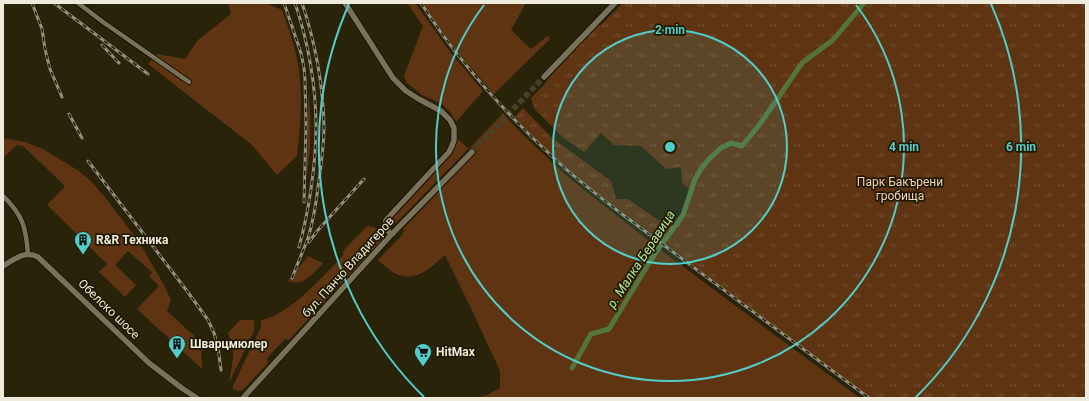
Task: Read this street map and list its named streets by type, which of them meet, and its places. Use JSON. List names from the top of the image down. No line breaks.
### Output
{"streets":{"street":["бул. Панчо Владигеров","Обелско шосе"]},"water":["р. Малка Беравица"],"parks":["Парк Бакърени гробища"],"places":{"building":["R&R Техника","Шварцмюлер"],"supermarket":["HitMax"]},"rings":["2 min","4 min","6 min"]}
